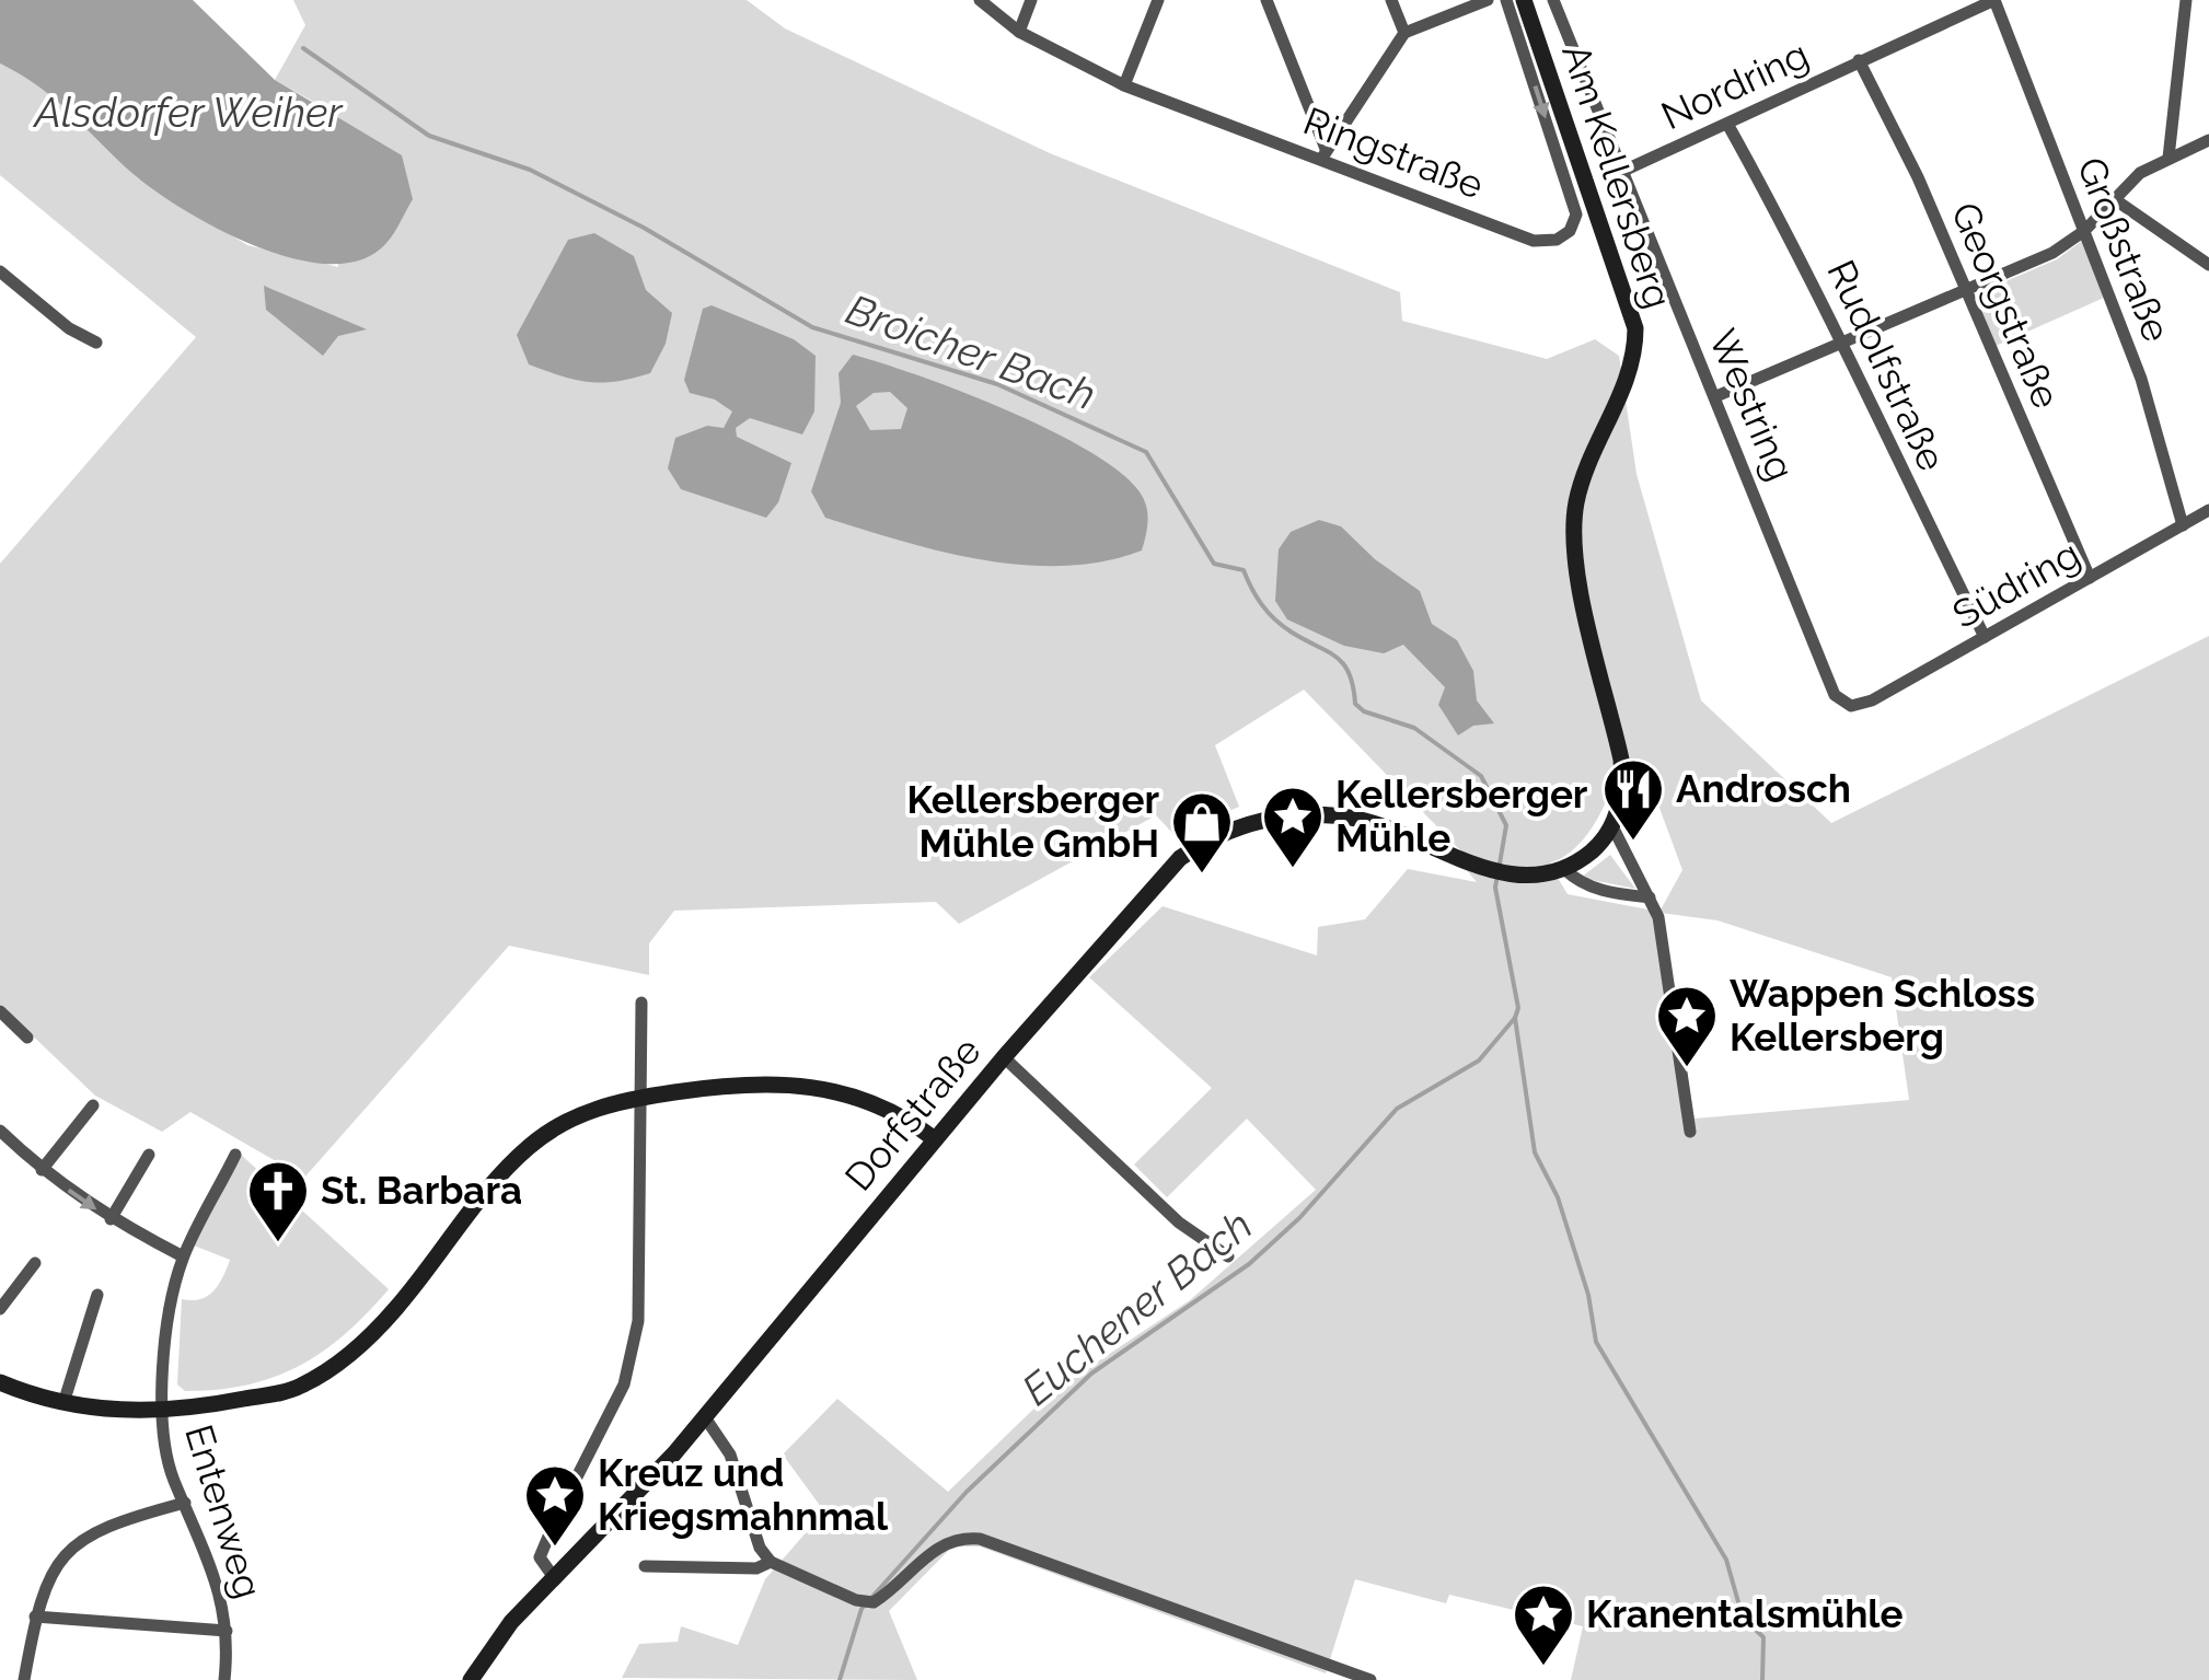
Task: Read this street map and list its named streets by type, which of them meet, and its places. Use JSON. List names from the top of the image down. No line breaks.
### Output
{"streets":{"main road":["Am Kellersberg","Dorfstraße"],"street":["Nordring","Ringstraße","Großstraße","Georgstraße","Rudolfstraße","Westring","Südring","Entenweg"]},"crossings":[["Nordring","Großstraße"],["Nordring","Georgstraße"],["Nordring","Rudolfstraße"],["Nordring","Westring"],["Großstraße","Südring"],["Georgstraße","Südring"],["Rudolfstraße","Südring"],["Westring","Südring"]],"water":["Alsdorfer Weiher","Broicher Bach","Euchener Bach"],"places":{"restaurant":["Androsch"],"place":["Kellersberger Mühle","Wappen Schloss Kellersberg","Kreuz und Kriegsmahnmal","Kranentalsmühle"],"shop":["Kellersberger Mühle GmbH"],"church":["St. Barbara"]}}
